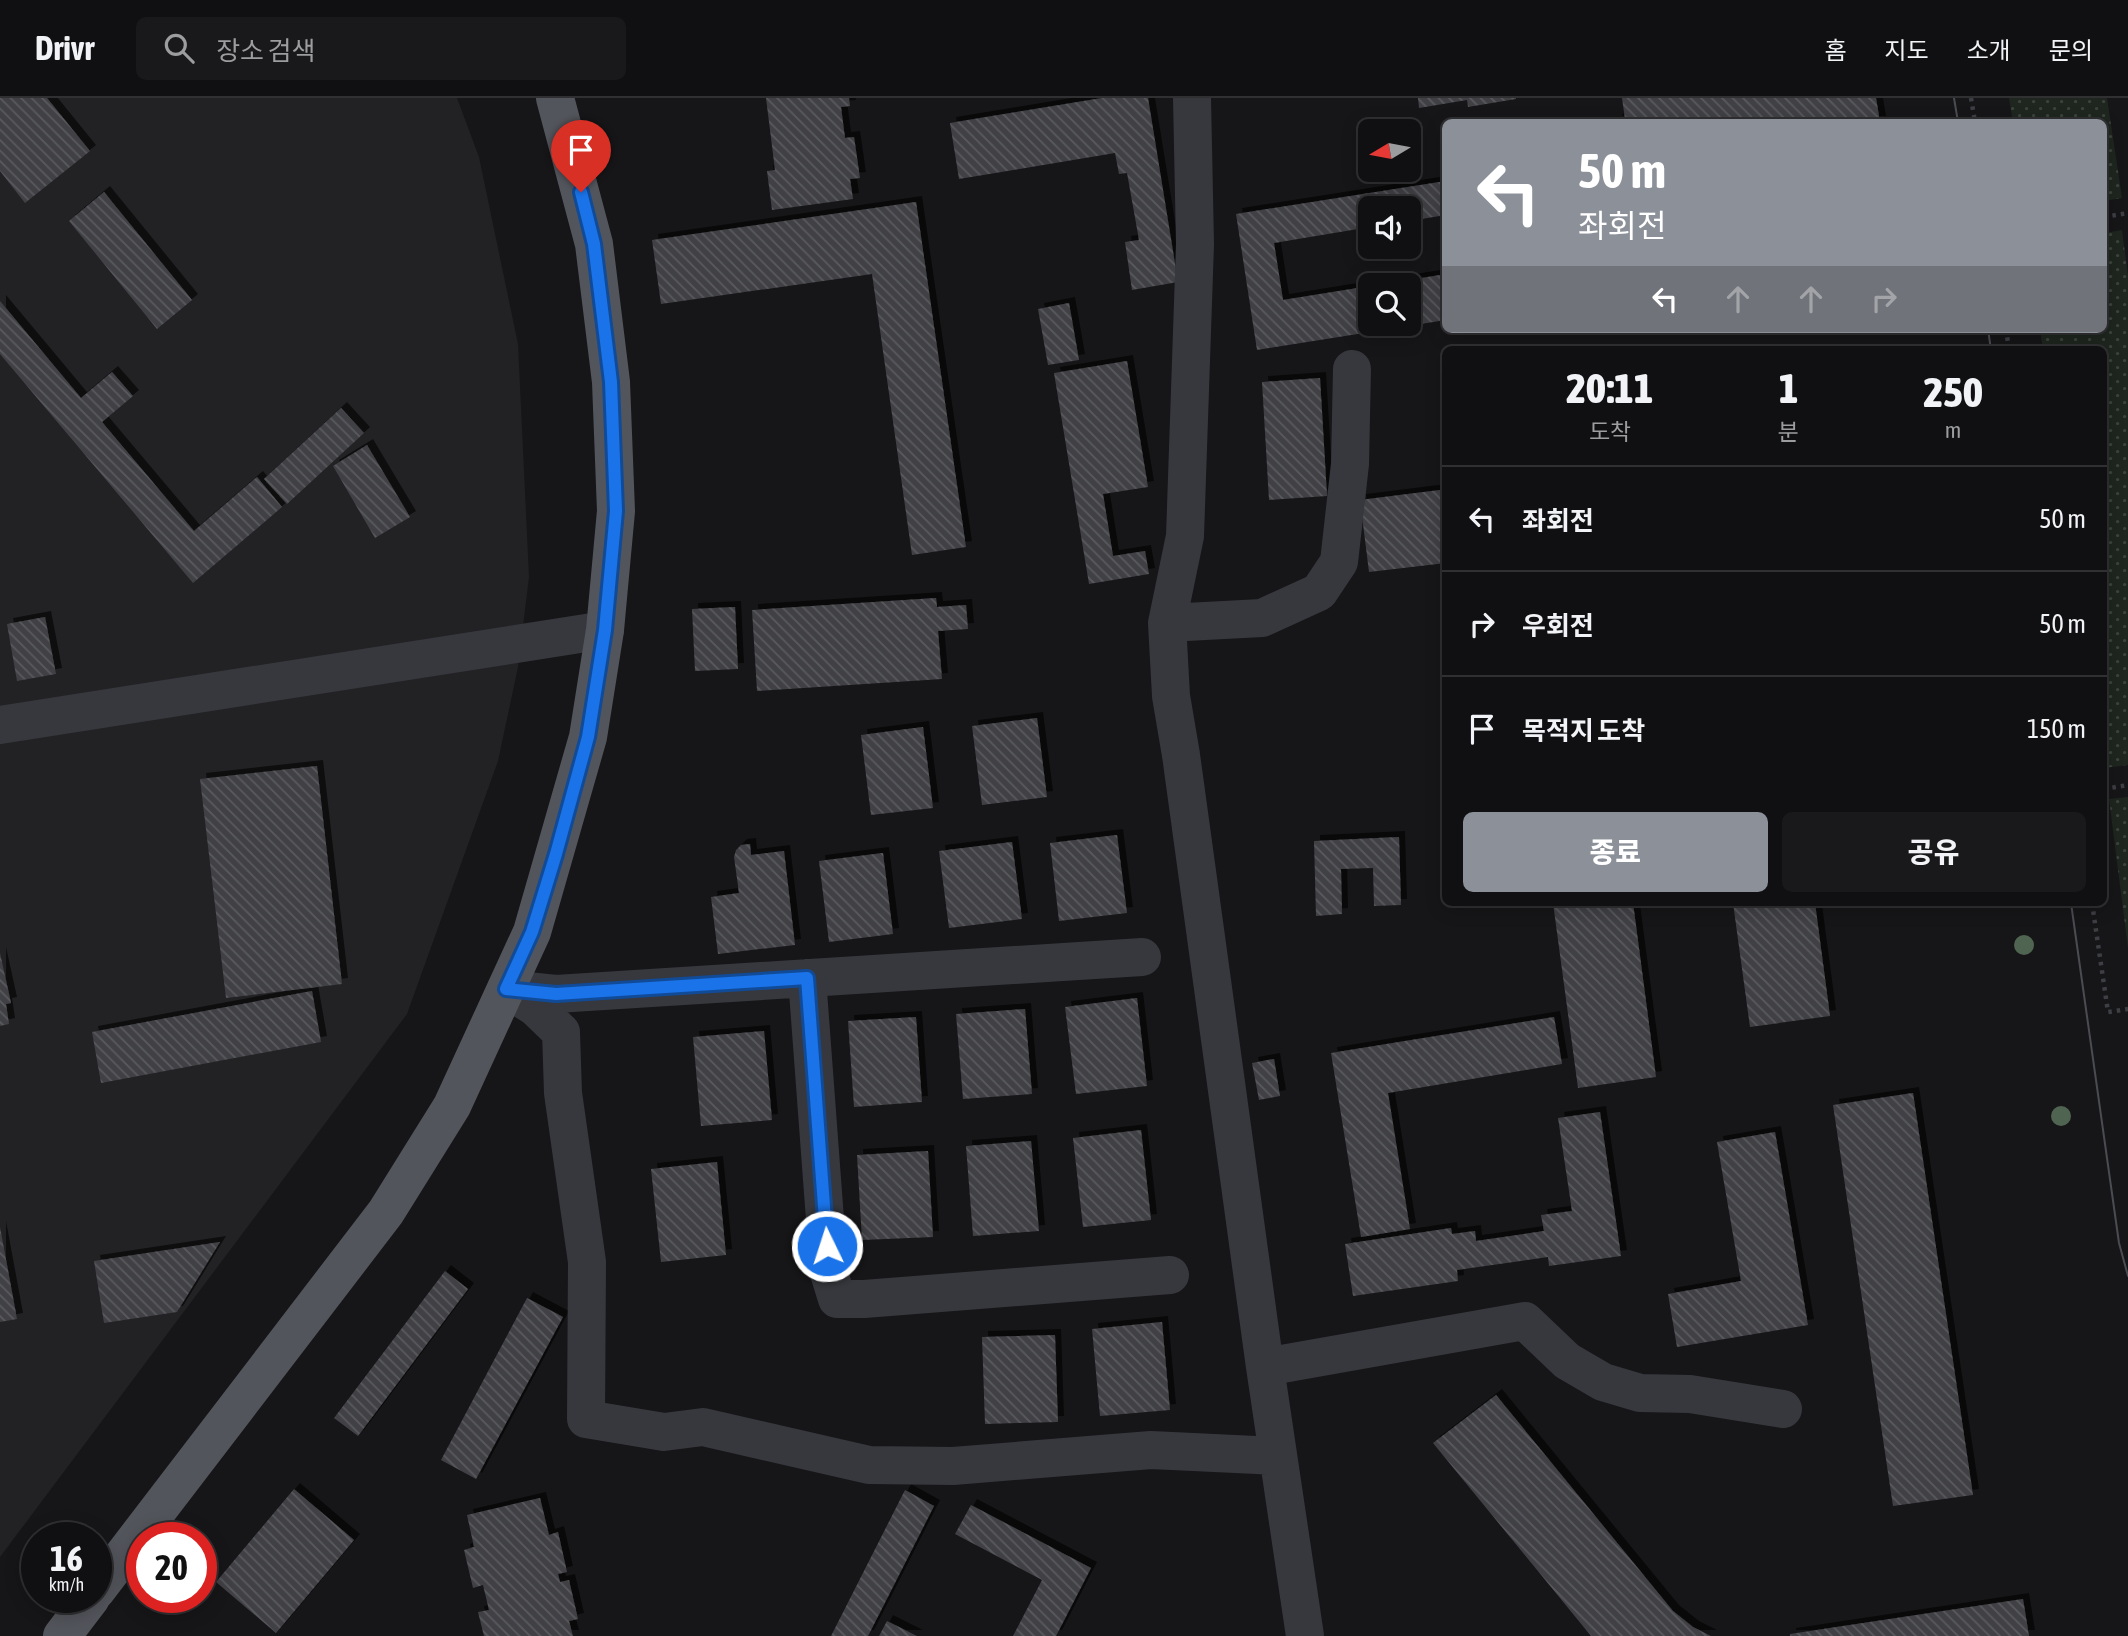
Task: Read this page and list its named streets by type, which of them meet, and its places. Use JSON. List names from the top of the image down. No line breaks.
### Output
{"north":"left","page":{"header":"Drivr","search":"장소 검색","nav":["홈","지도","소개","문의"],"turn":["50 m","좌회전"],"eta":["20:11","도착","1","분","250","m"],"list":[{"name":"좌회전","value":"50 m"},{"name":"우회전","value":"50 m"},{"name":"목적지 도착","value":"150 m"}],"buttons":["종료","공유"],"speed":"16 km/h","limit":"20"}}
